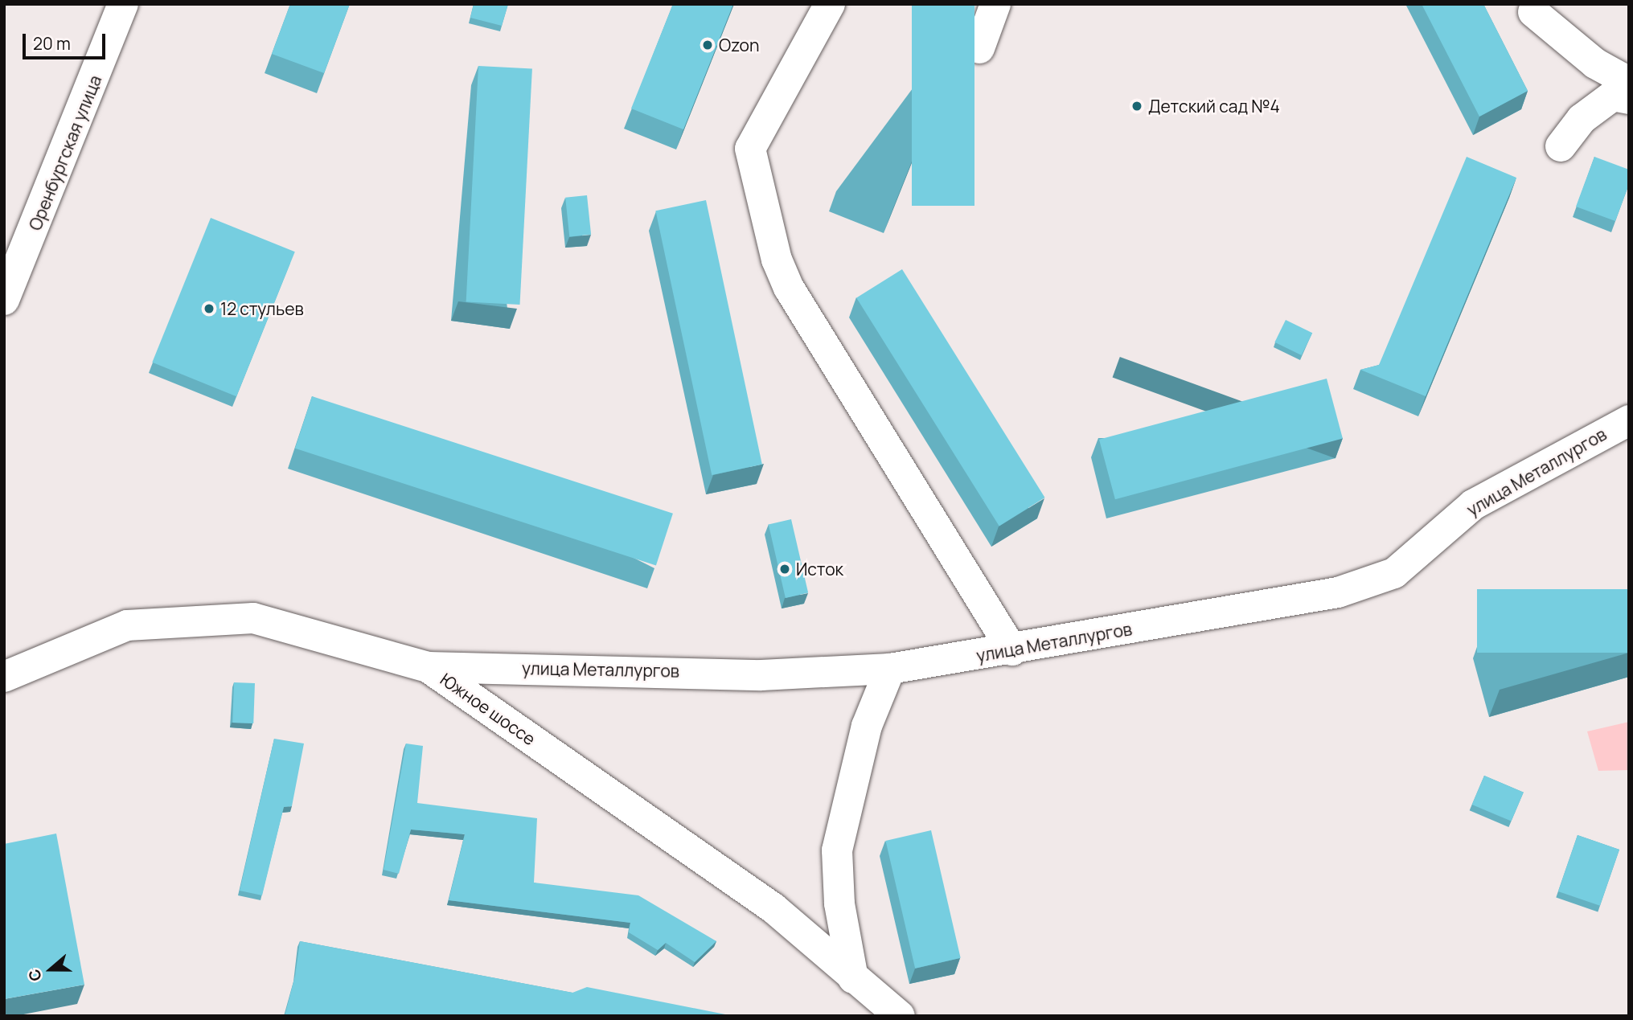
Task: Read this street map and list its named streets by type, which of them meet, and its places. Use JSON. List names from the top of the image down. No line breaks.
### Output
{"streets":{"street":["Оренбургская улица","улица Металлургов","Южное шоссе"]},"crossings":[["улица Металлургов","Южное шоссе"]],"places":["Ozon","Детский сад №4","12 стульев","Исток"],"scale_bar":"20 m","north":"left"}
